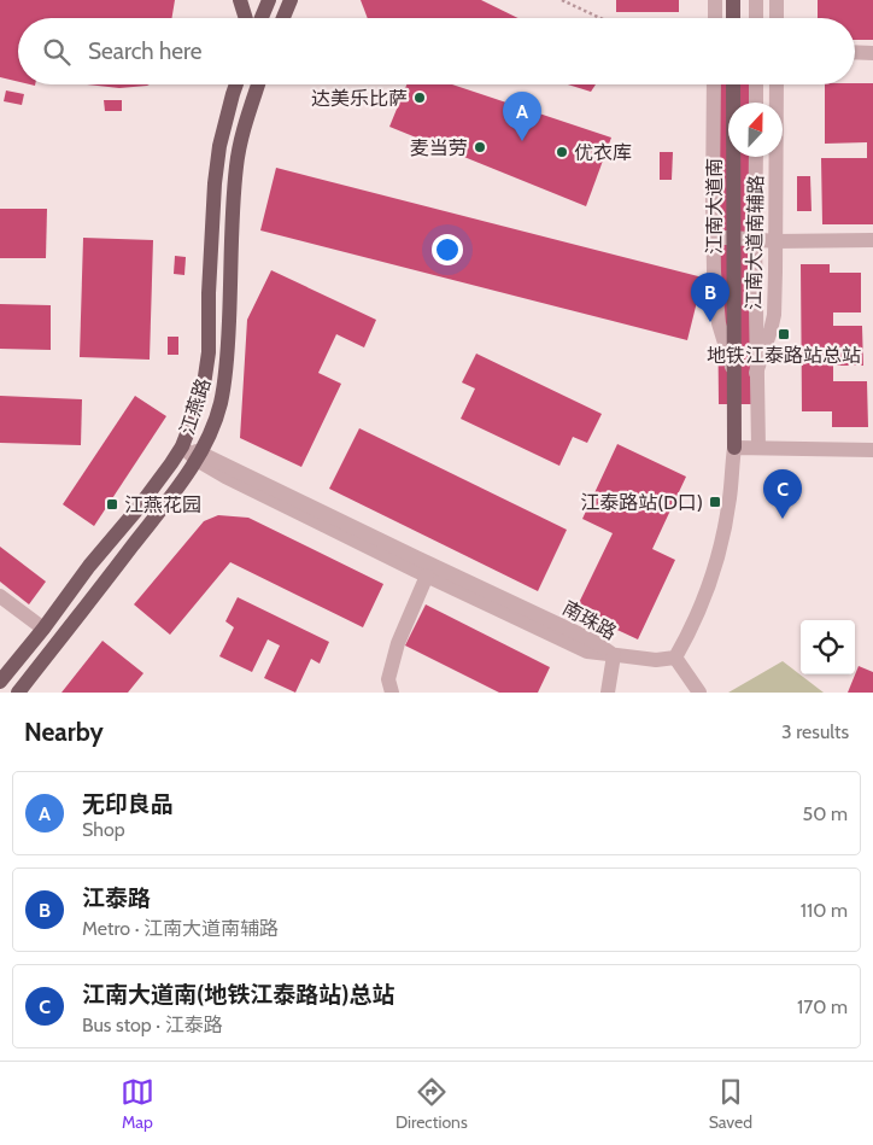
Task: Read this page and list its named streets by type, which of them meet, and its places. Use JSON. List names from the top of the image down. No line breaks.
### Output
{"streets":{"main road":["江南大道南","江燕路"],"street":["江南大道南辅路","南珠路"]},"crossings":[["江南大道南","江南大道南辅路"],["江燕路","南珠路"]],"places":{"other":["达美乐比萨","麦当劳","优衣库"],"transit":["地铁江泰路站总站","江泰路站(D口)","江燕花园"]},"north":"top","page":{"search":"Search here","pins":["A","B","C"],"heading":["Nearby","3 results"],"list":[{"mark":"A","name":"无印良品","note":"Shop","value":"50 m"},{"mark":"B","name":"江泰路","note":"Metro · 江南大道南辅路","value":"110 m"},{"mark":"C","name":"江南大道南(地铁江泰路站)总站","note":"Bus stop · 江泰路","value":"170 m"}],"nav":["Map","Directions","Saved"]}}
